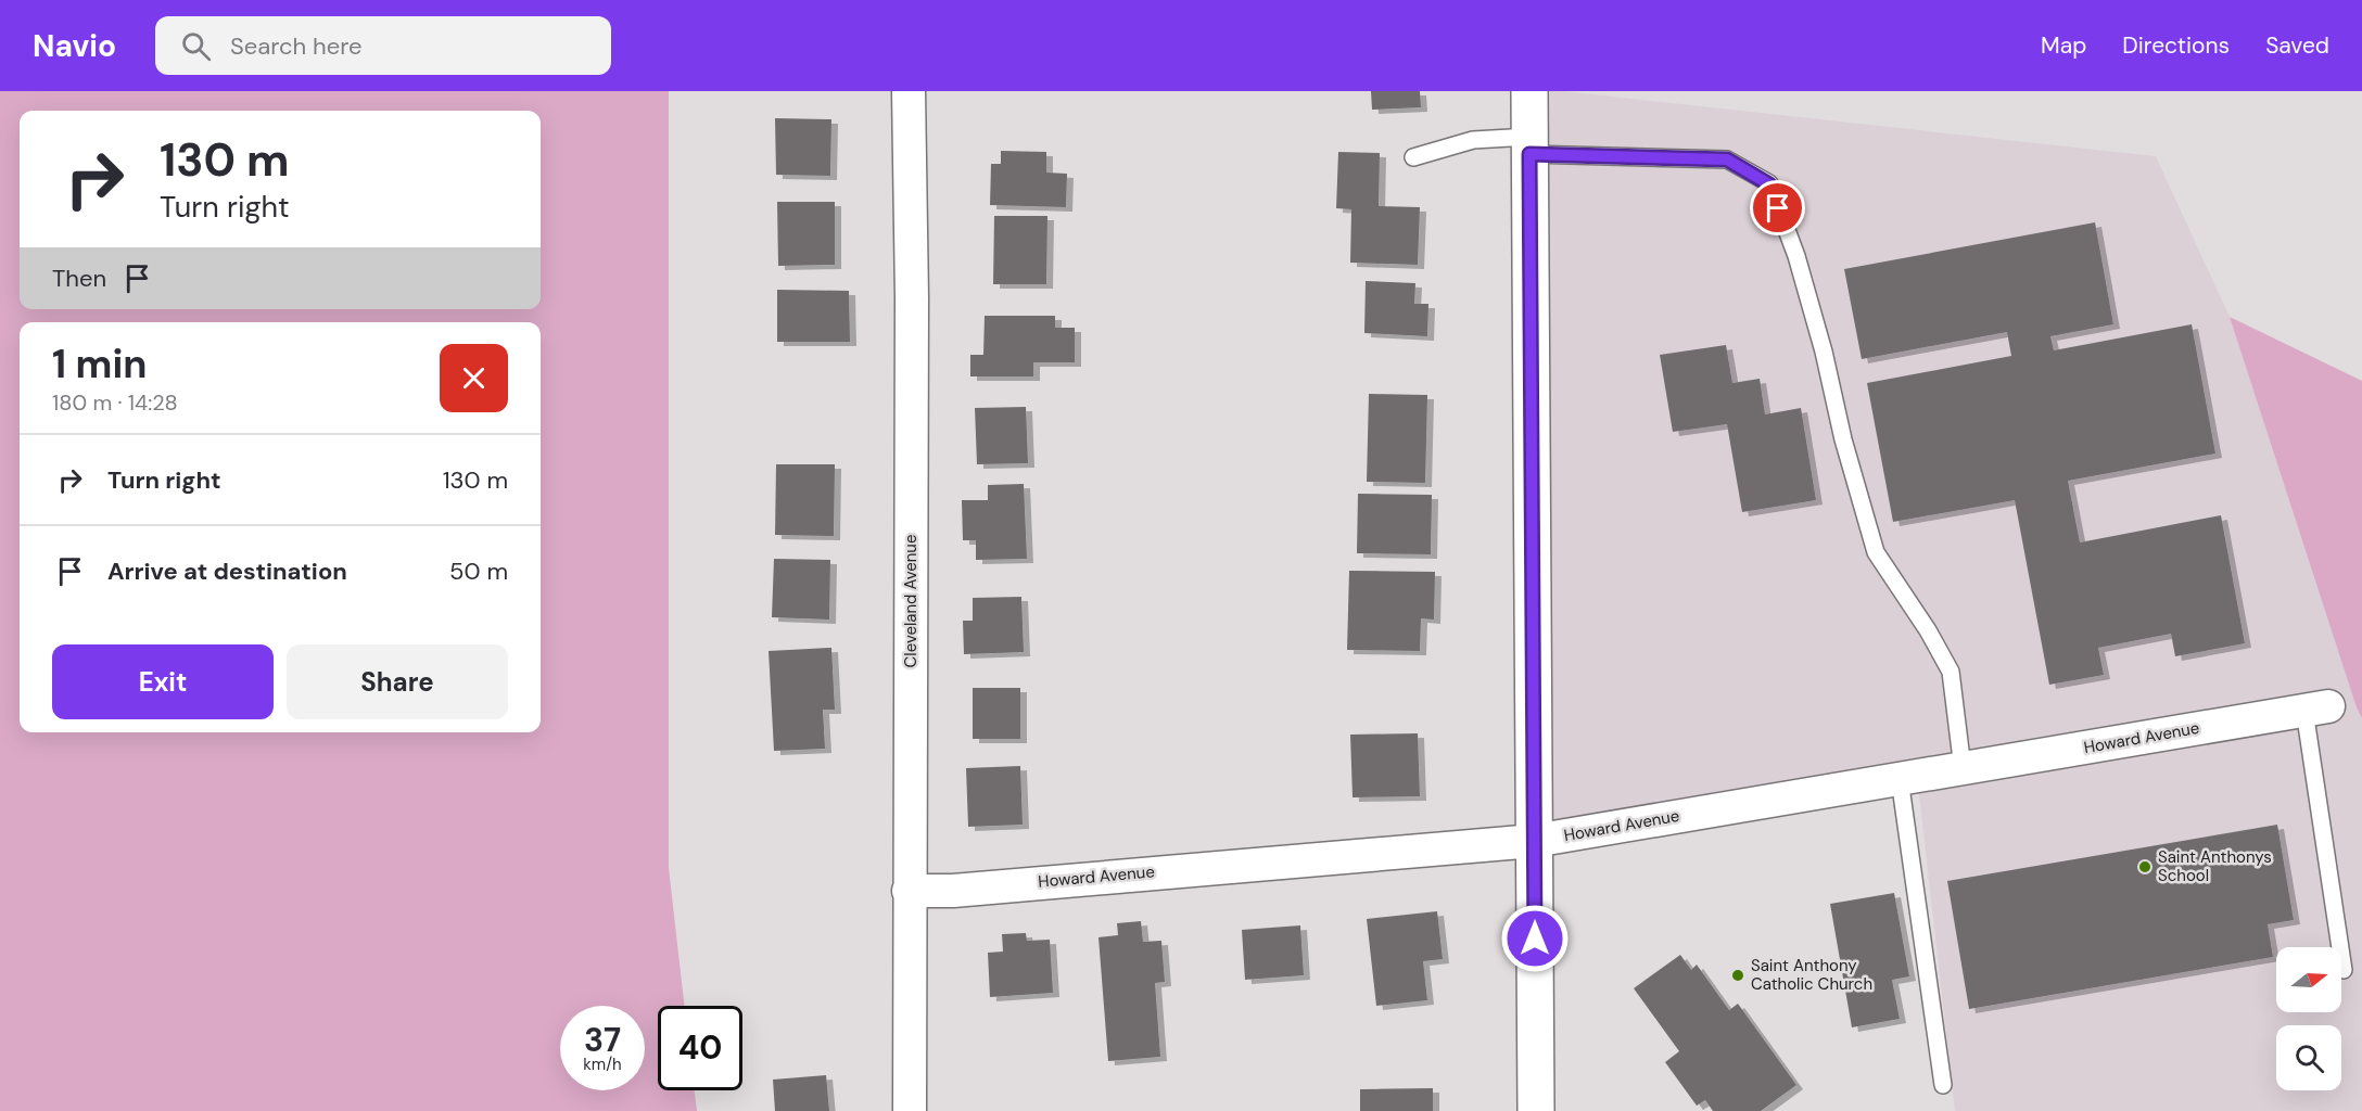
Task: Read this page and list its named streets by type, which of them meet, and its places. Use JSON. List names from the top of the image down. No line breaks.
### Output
{"streets":{"street":["Cleveland Avenue","Howard Avenue"]},"crossings":[["Cleveland Avenue","Howard Avenue"]],"places":["Saint Anthonys School","Saint Anthony Catholic Church"],"north":"right","page":{"header":"Navio","search":"Search here","nav":["Map","Directions","Saved"],"turn":["130 m","Turn right"],"then":"Then","heading":["1 min","180 m · 14:28"],"list":[{"name":"Turn right","value":"130 m"},{"name":"Arrive at destination","value":"50 m"}],"buttons":["Exit","Share"],"speed":"37 km/h","limit":"40"}}
